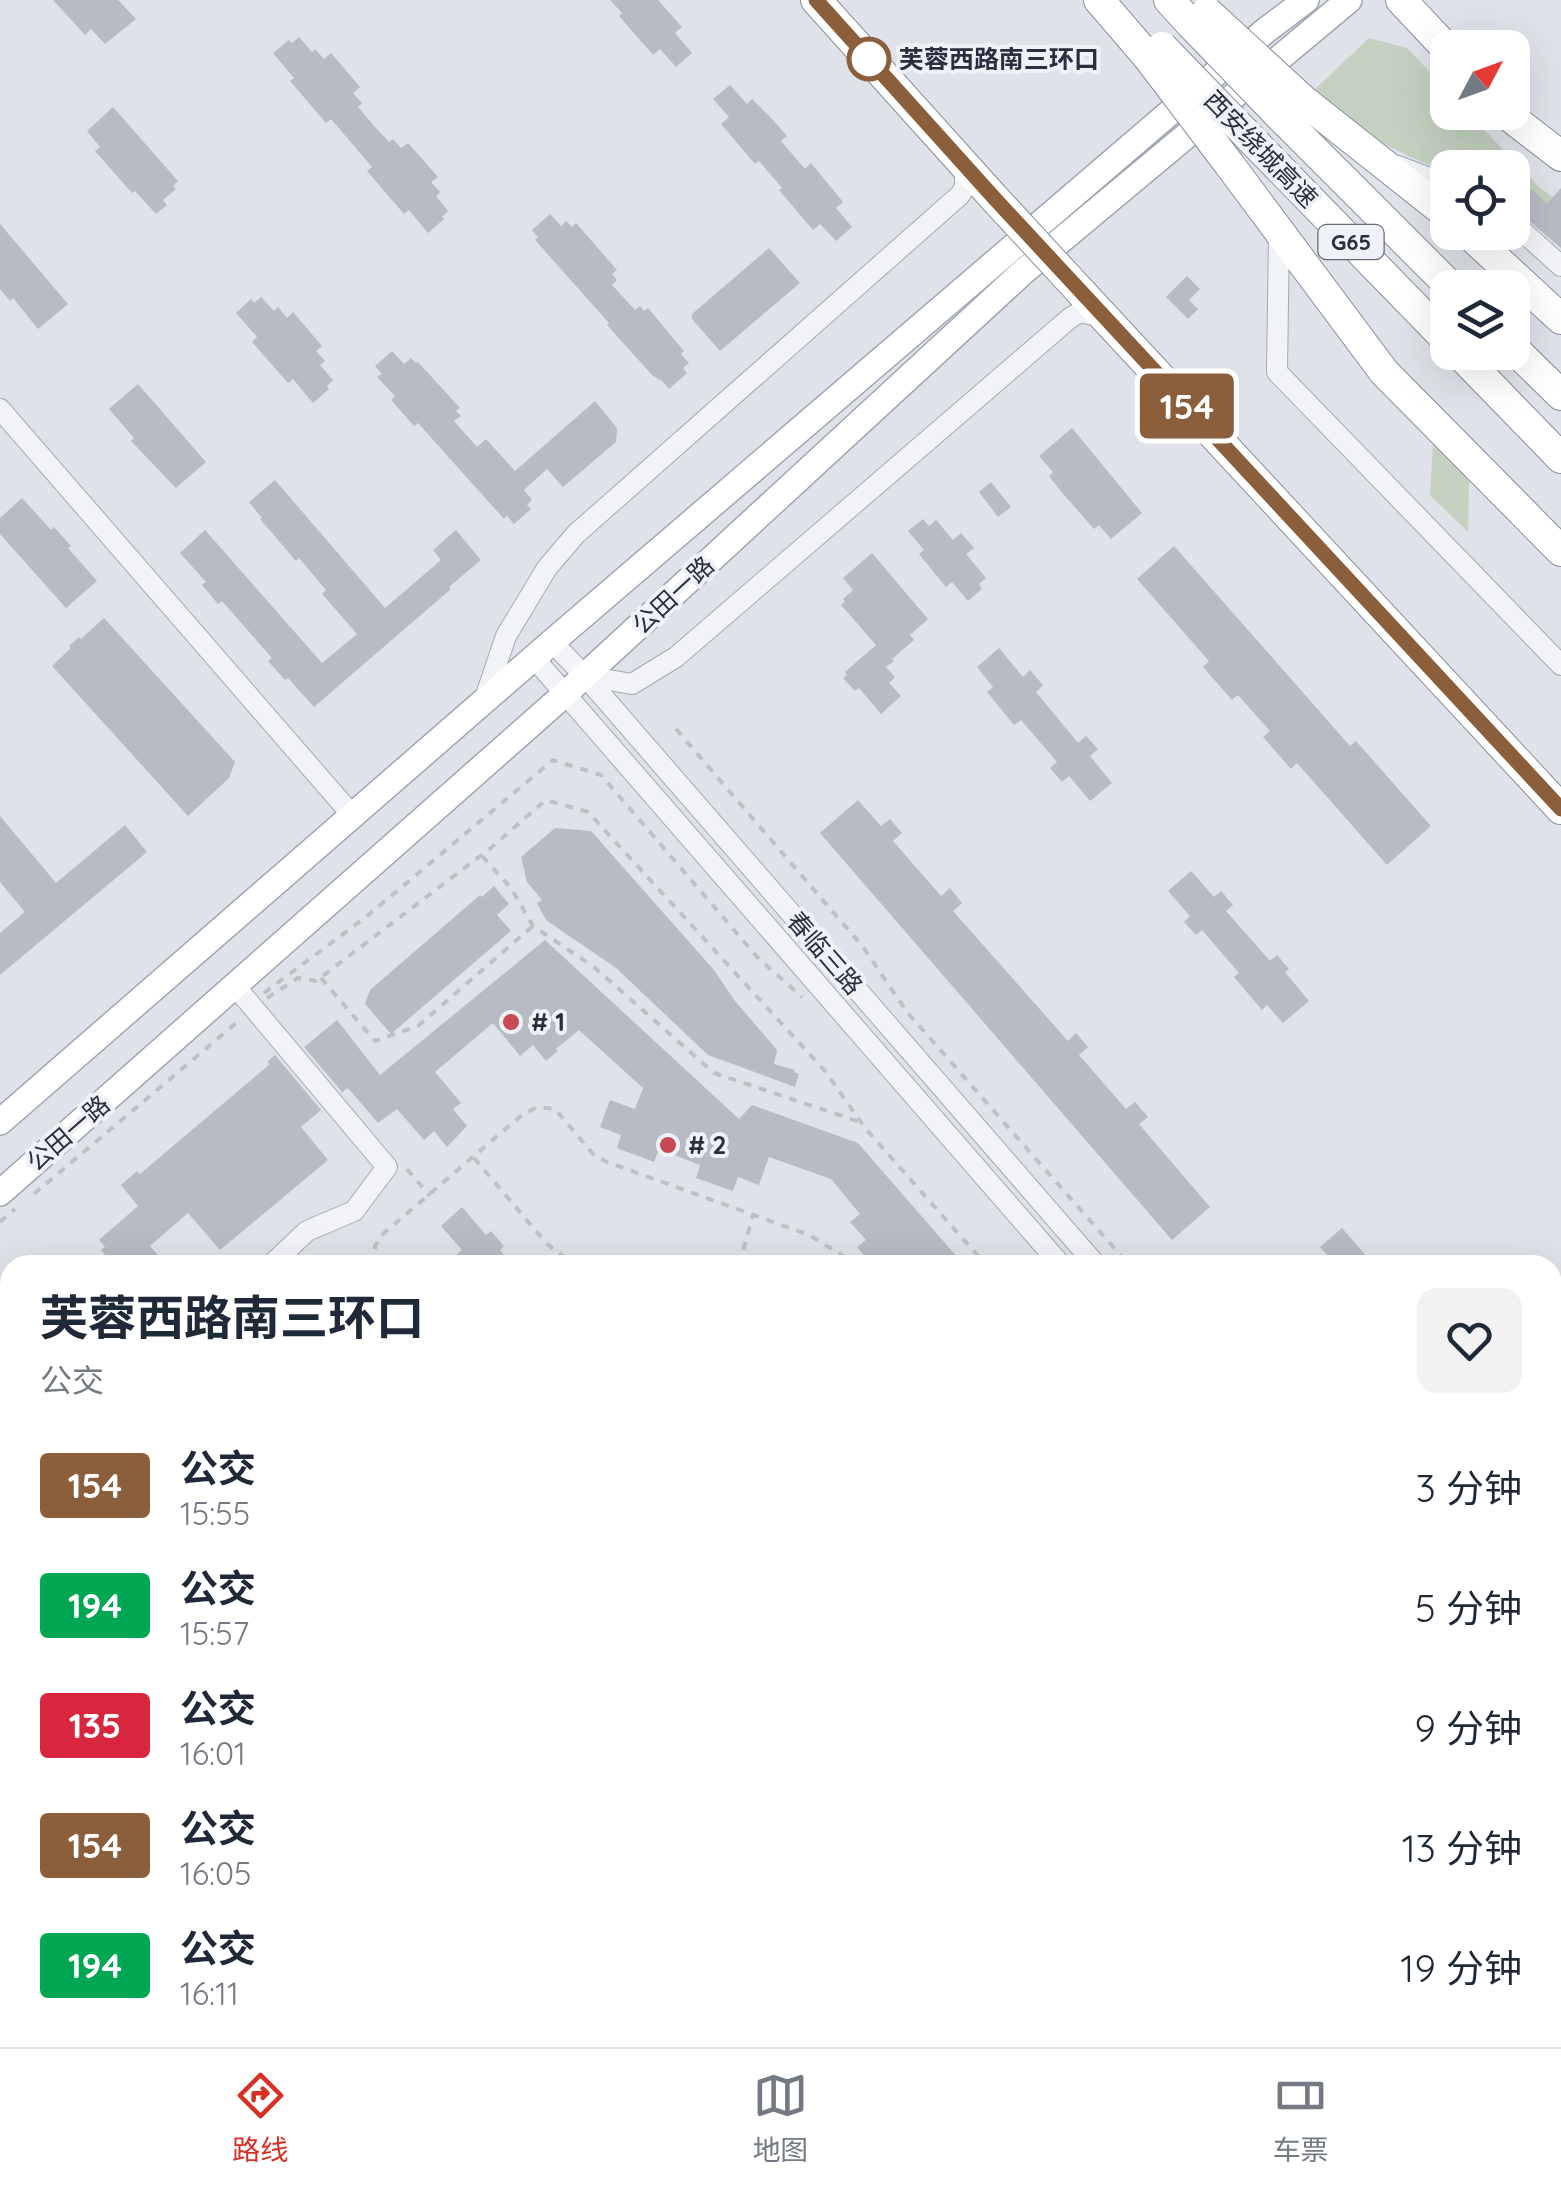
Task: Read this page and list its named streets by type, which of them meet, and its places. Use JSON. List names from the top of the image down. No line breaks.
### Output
{"streets":{"highway":["西安绕城高速","G65"],"main road":["公田一路"],"street":["春临三路"]},"crossings":[["公田一路","春临三路"]],"places":["芙蓉西路南三环口","# 1","# 2"],"lines":["bus line 154"],"north":"top right","page":{"on_map":"154","heading":["芙蓉西路南三环口","公交"],"list":[{"mark":"154","name":"公交","note":"15:55","value":"3 分钟"},{"mark":"194","name":"公交","note":"15:57","value":"5 分钟"},{"mark":"135","name":"公交","note":"16:01","value":"9 分钟"},{"mark":"154","name":"公交","note":"16:05","value":"13 分钟"},{"mark":"194","name":"公交","note":"16:11","value":"19 分钟"}],"tabs":["路线","地图","车票"]}}
